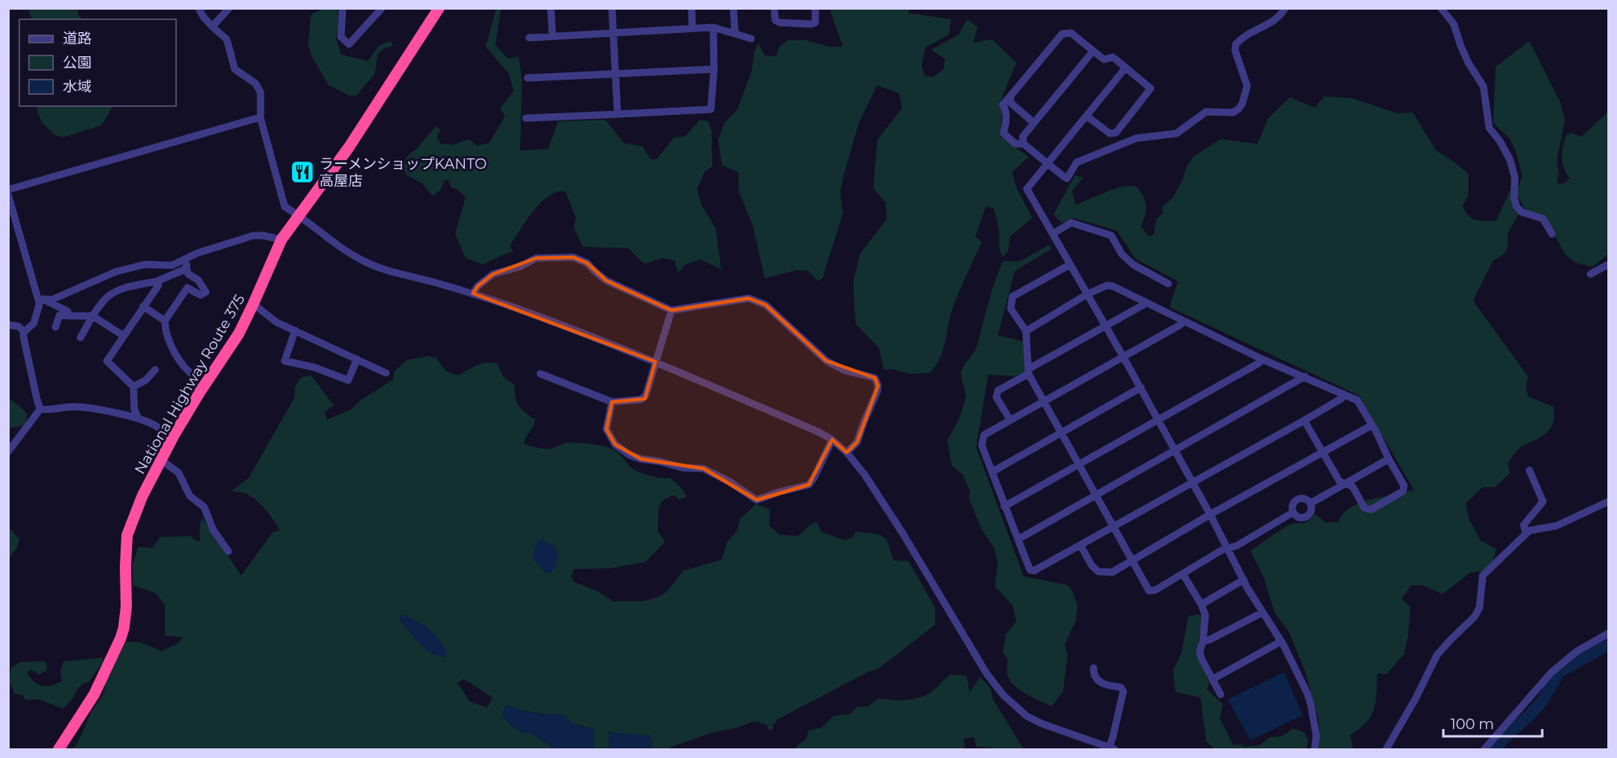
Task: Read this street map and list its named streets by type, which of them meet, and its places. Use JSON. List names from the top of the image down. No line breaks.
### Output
{"streets":{"highway":["National Highway Route 375"]},"places":{"restaurant":["ラーメンショップKANTO 高屋店"]},"legend":["道路","公園","水域"],"scale_bar":"100 m"}
